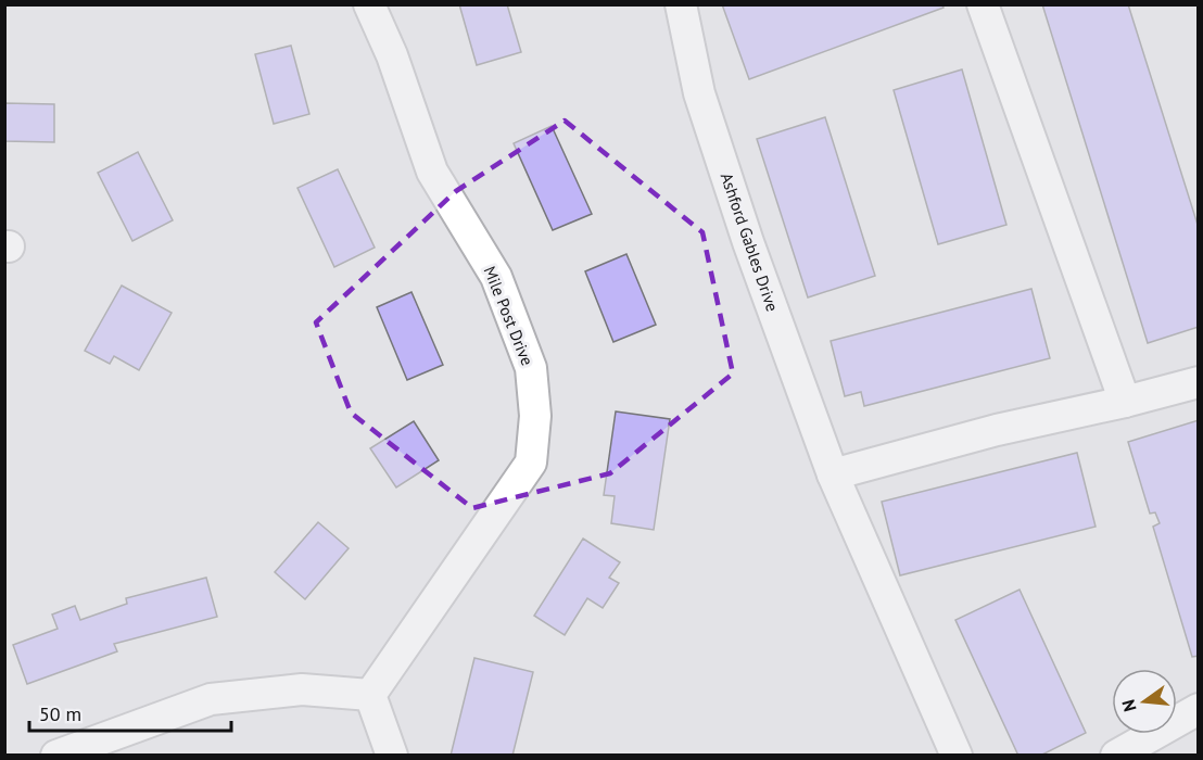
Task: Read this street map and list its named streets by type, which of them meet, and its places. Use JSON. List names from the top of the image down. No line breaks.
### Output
{"streets":{"street":["Ashford Gables Drive","Mile Post Drive"]},"scale_bar":"50 m","north":"left"}
